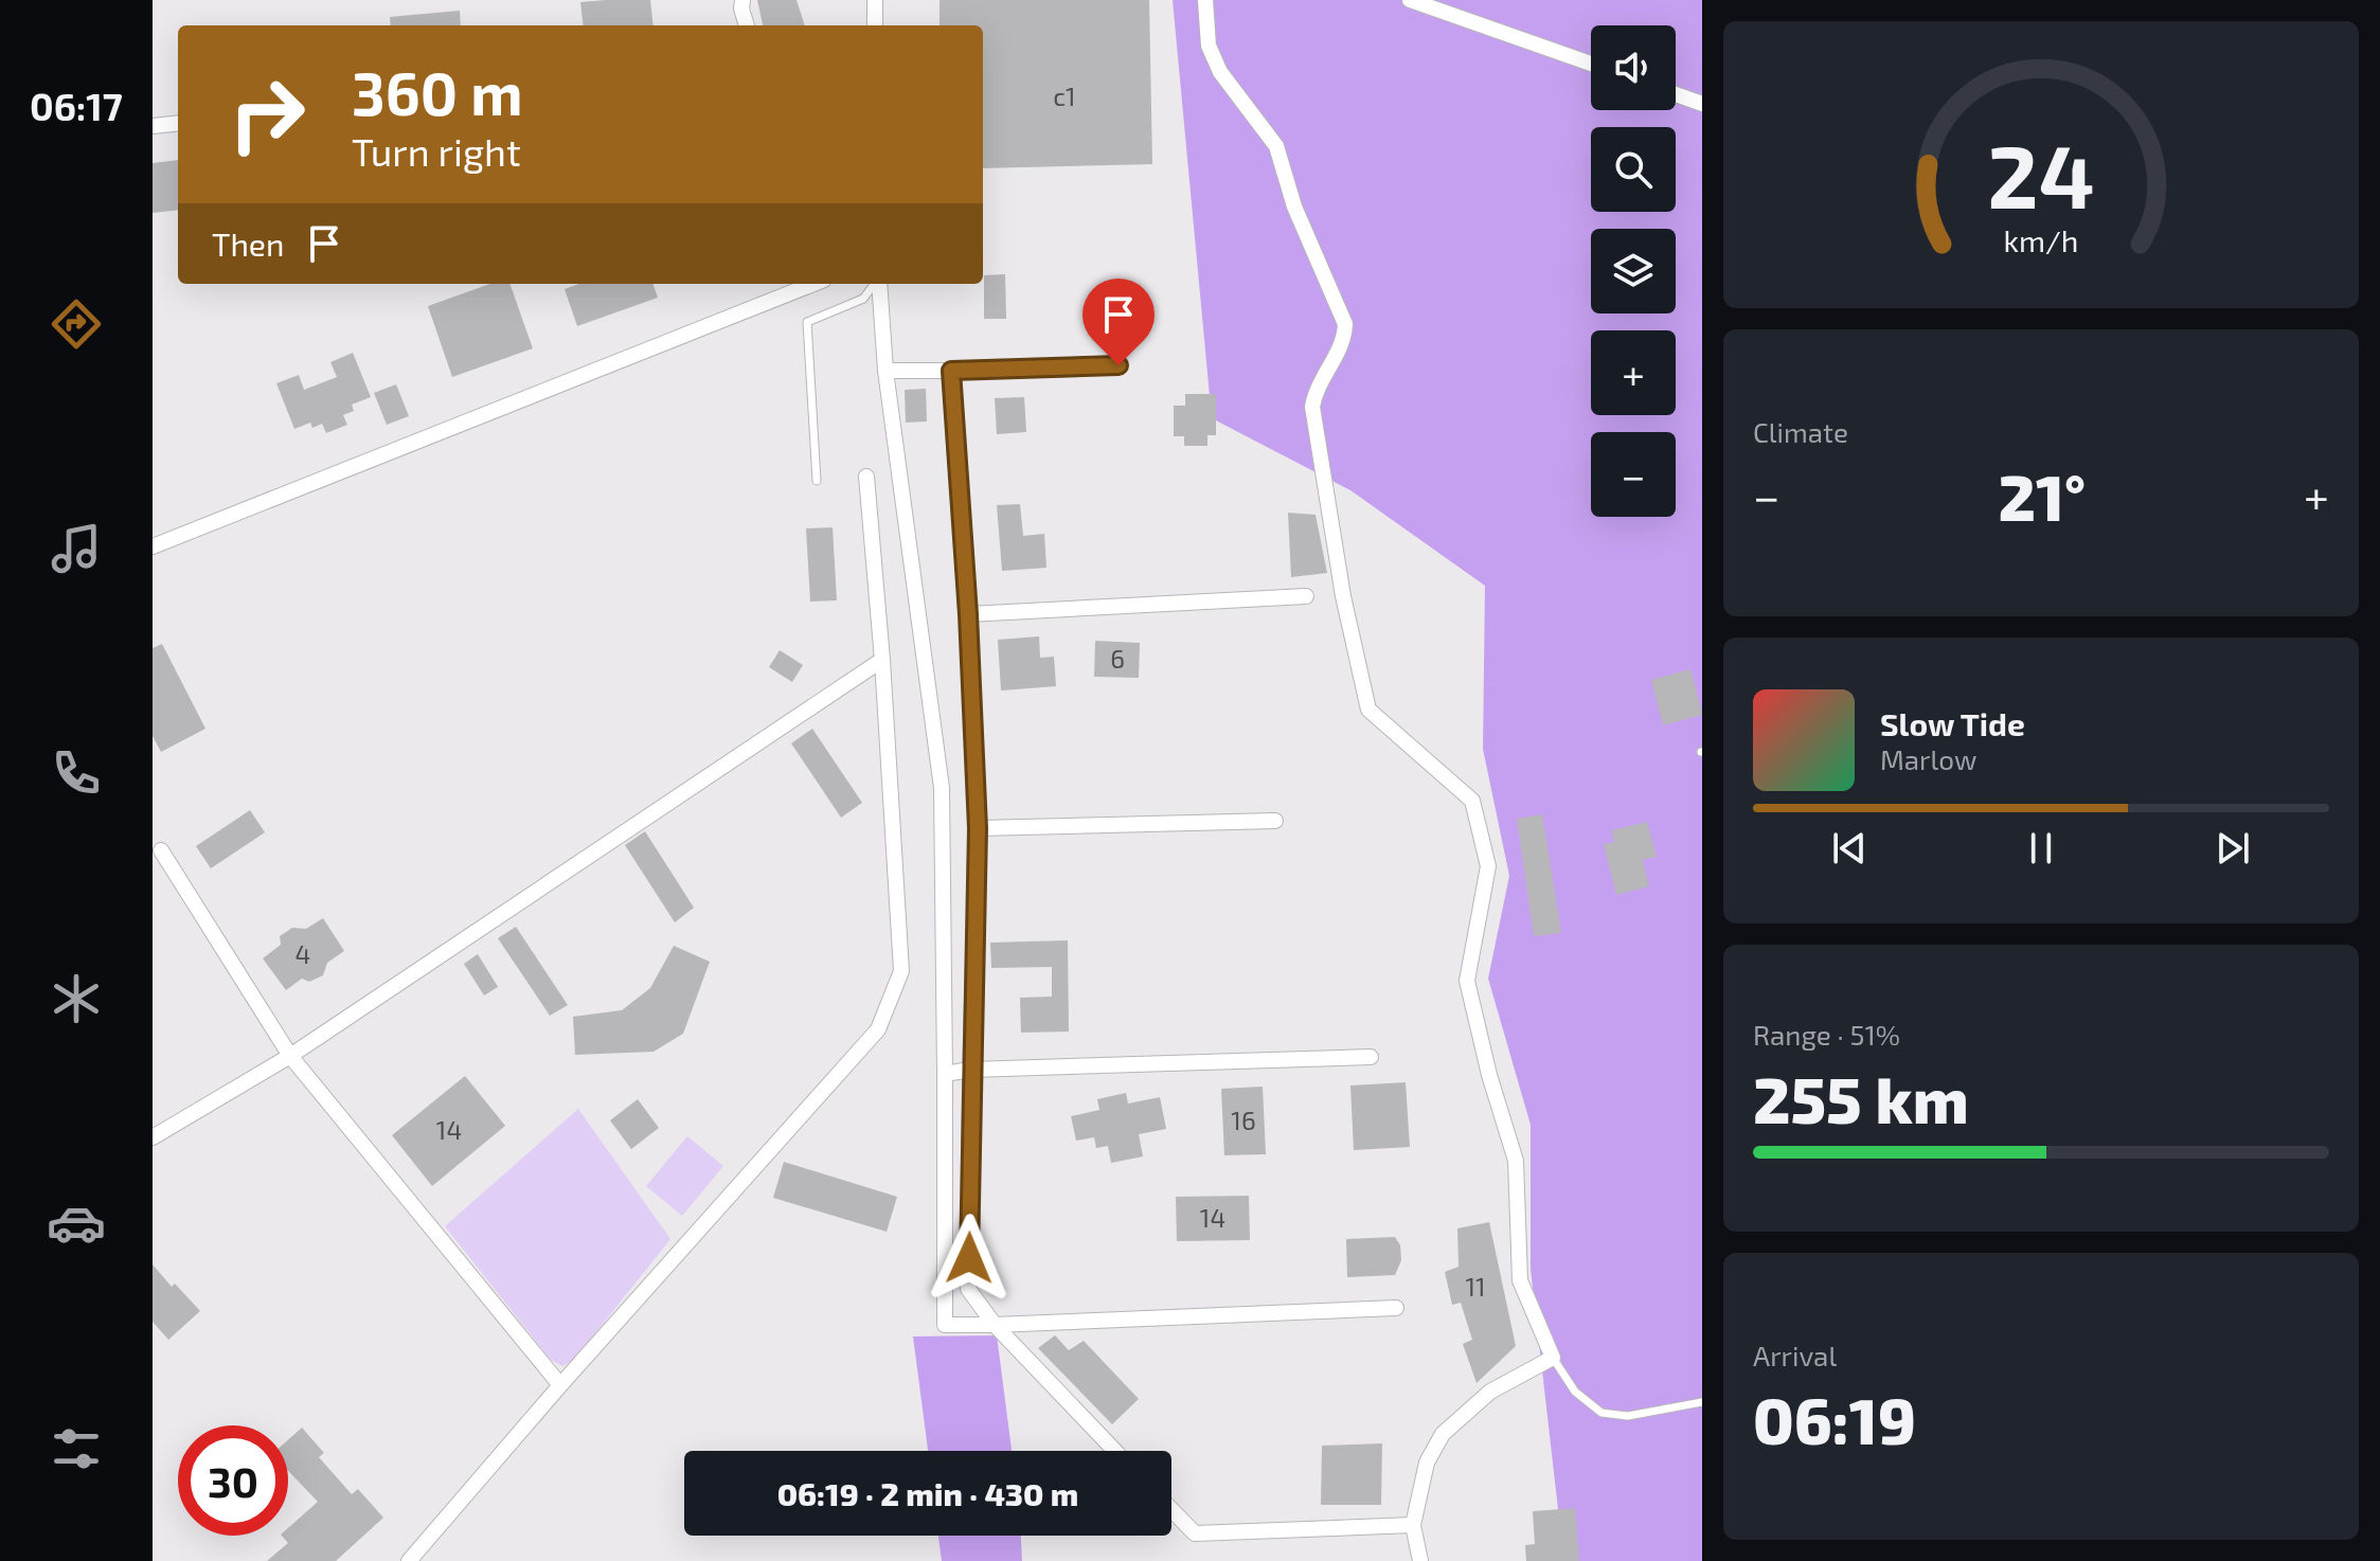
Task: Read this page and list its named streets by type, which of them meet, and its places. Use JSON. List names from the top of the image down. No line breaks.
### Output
{"house_numbers":["с1","6","4","16","14","14","11"],"page":{"tabs":"06:17","map_buttons":["+","−"],"turn":["360 m","Turn right"],"then":"Then","tile":["Climate",["Range · 51%","255 km"],["Arrival","06:19"]],"heat":["−","21°","+"],"song":["Slow Tide","Marlow"],"limit":"30","trip":"06:19 · 2 min · 430 m","gauge":["24","km/h"]}}
